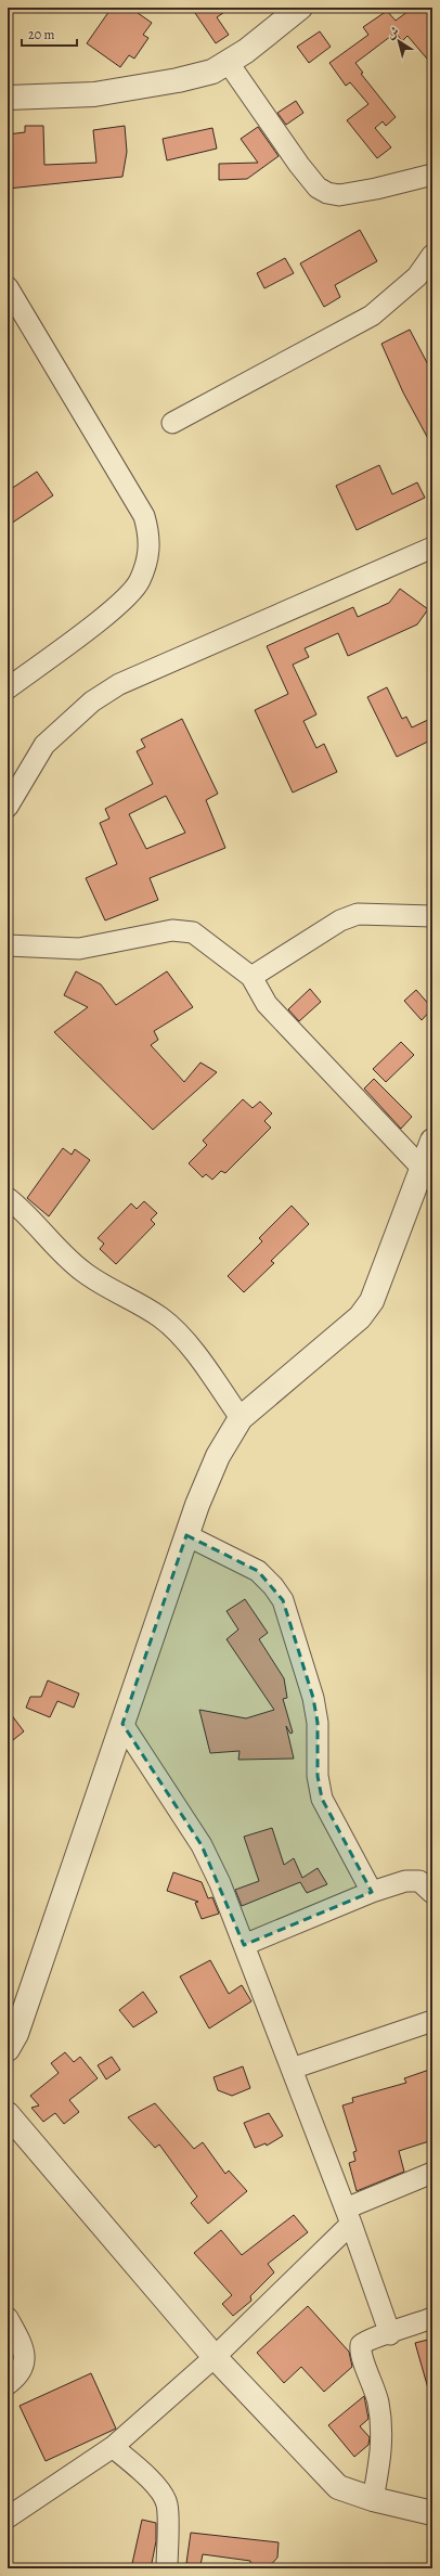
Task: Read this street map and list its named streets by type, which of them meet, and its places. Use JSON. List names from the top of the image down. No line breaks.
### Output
{"scale_bar":"20 m","north":"top left"}
